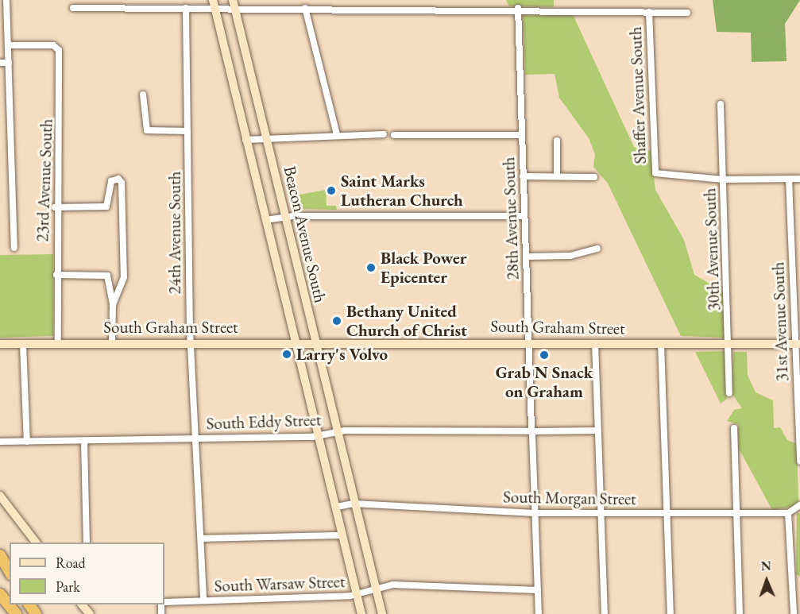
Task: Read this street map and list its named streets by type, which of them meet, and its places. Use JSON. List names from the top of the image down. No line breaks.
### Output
{"streets":{"main road":["Beacon Avenue South","South Graham Street"],"street":["Shaffer Avenue South","23rd Avenue South","28th Avenue South","24th Avenue South","30th Avenue South","31st Avenue South","South Eddy Street","South Morgan Street","South Warsaw Street"]},"crossings":[["Shaffer Avenue South","30th Avenue South"],["23rd Avenue South","South Graham Street"],["28th Avenue South","South Graham Street"],["28th Avenue South","South Eddy Street"],["28th Avenue South","South Morgan Street"],["28th Avenue South","South Warsaw Street"],["24th Avenue South","South Graham Street"],["24th Avenue South","South Eddy Street"],["24th Avenue South","South Warsaw Street"],["Beacon Avenue South","South Graham Street"],["Beacon Avenue South","South Eddy Street"],["Beacon Avenue South","South Morgan Street"],["Beacon Avenue South","South Warsaw Street"],["30th Avenue South","South Graham Street"],["31st Avenue South","South Graham Street"]],"places":["Saint Marks Lutheran Church","Black Power Epicenter","Bethany United Church of Christ","Larry's Volvo","Grab N Snack on Graham"],"legend":["Road","Park"],"north":"top"}
